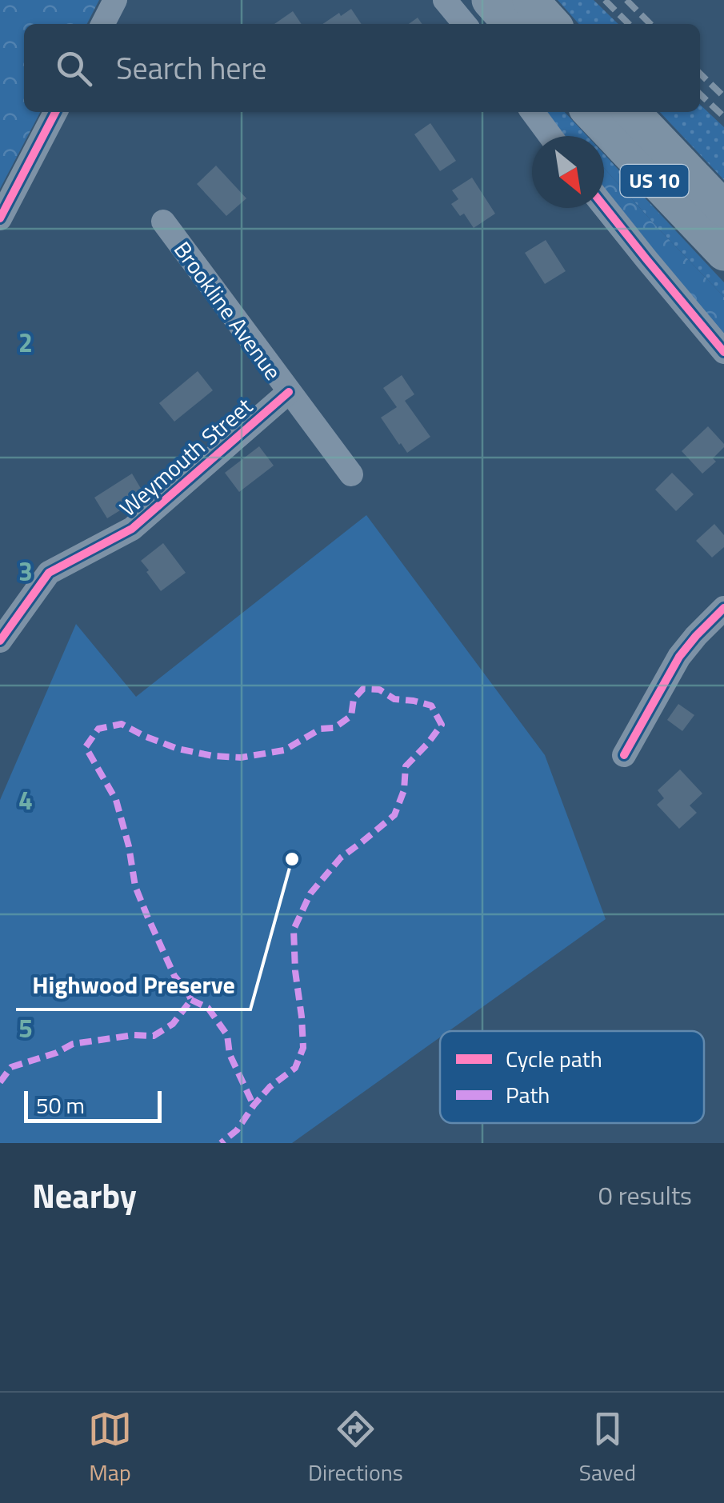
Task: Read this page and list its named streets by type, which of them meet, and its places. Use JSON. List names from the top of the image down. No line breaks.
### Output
{"streets":{"highway":["US 10"],"street":["Brookline Avenue","Weymouth Street"]},"crossings":[["Brookline Avenue","Weymouth Street"]],"places":["Highwood Preserve"],"legend":["Cycle path","Path"],"scale_bar":"50 m","north":"bottom right","page":{"search":"Search here","scale":"50 m","heading":["Nearby","0 results"],"nav":["Map","Directions","Saved"]},"grid":{"rows":["2","3","4","5"]}}
